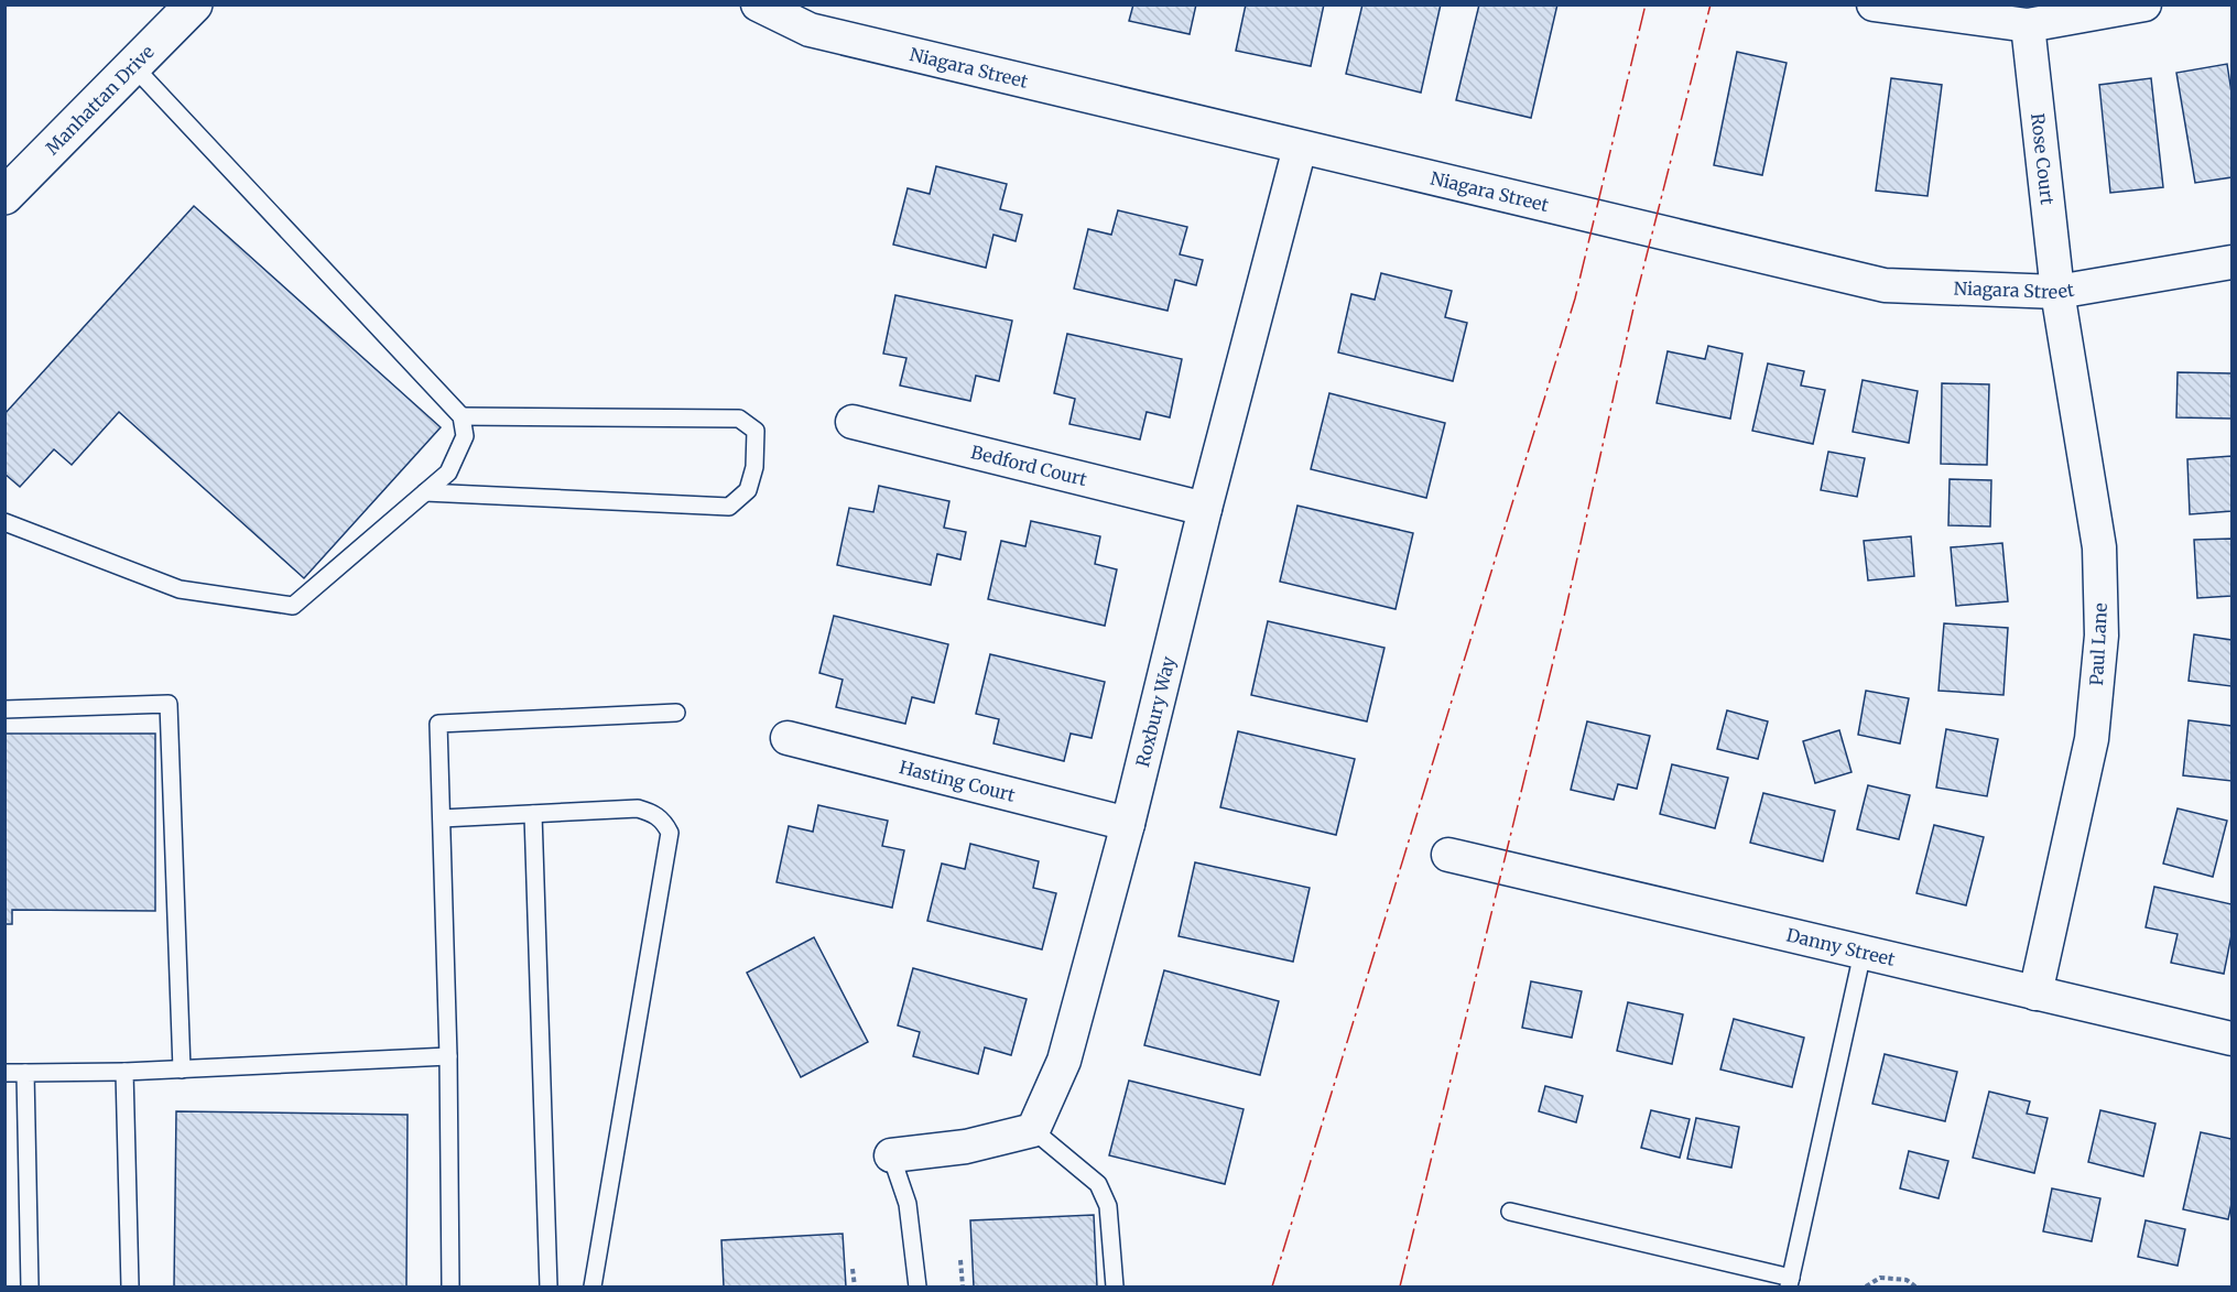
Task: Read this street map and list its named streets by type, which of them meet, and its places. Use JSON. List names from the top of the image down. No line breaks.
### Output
{"streets":{"street":["Niagara Street","Manhattan Drive","Rose Court","Bedford Court","Paul Lane","Roxbury Way","Hasting Court","Danny Street"]},"crossings":[["Niagara Street","Rose Court"],["Niagara Street","Paul Lane"],["Niagara Street","Roxbury Way"],["Rose Court","Paul Lane"],["Bedford Court","Roxbury Way"],["Paul Lane","Danny Street"],["Roxbury Way","Hasting Court"]]}
